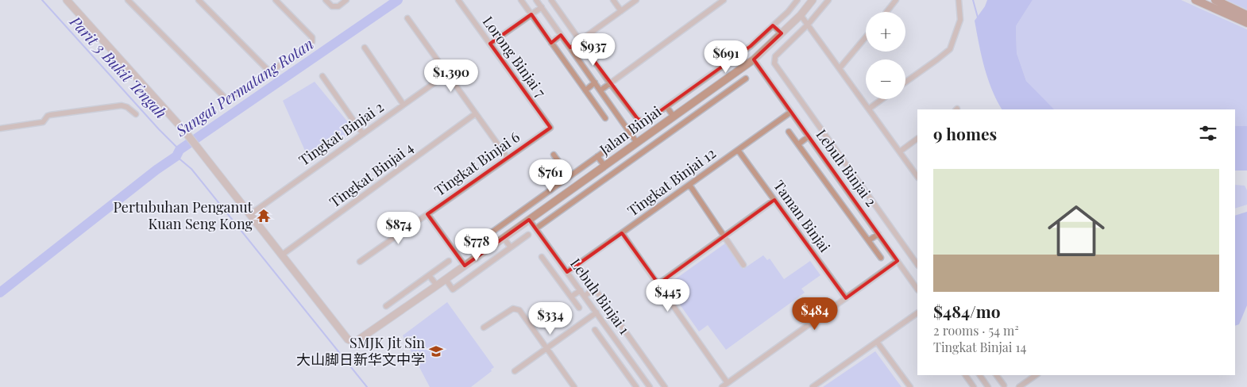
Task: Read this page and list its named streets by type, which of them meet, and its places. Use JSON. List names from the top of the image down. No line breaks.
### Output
{"streets":{"street":["Lorong Binjai 7","Jalan Binjai","Tingkat Binjai 2","Tingkat Binjai 6","Lebuh Binjai 2","Tingkat Binjai 4","Tingkat Binjai 12","Taman Binjai","Lebuh Binjai 1"]},"crossings":[["Lorong Binjai 7","Tingkat Binjai 6"],["Jalan Binjai","Lebuh Binjai 2"],["Jalan Binjai","Tingkat Binjai 4"],["Jalan Binjai","Lebuh Binjai 1"],["Lebuh Binjai 2","Tingkat Binjai 12"],["Tingkat Binjai 12","Taman Binjai"],["Tingkat Binjai 12","Lebuh Binjai 1"]],"water":["Parit 3 Bukit Tengah","Sungai Permatang Rotan"],"places":{"temple":["Pertubuhan Penganut Kuan Seng Kong"],"school or university":["SMJK Jit Sin 大山脚日新华文中学"]},"page":{"map_buttons":["+","−"],"price":["$937","$691","$1,390","$761","$874","$778","$445","$484","$334"],"heading":"9 homes","list":[{"name":"$484/mo","note":"2 rooms · 54 m² · Tingkat Binjai 14"}]}}
